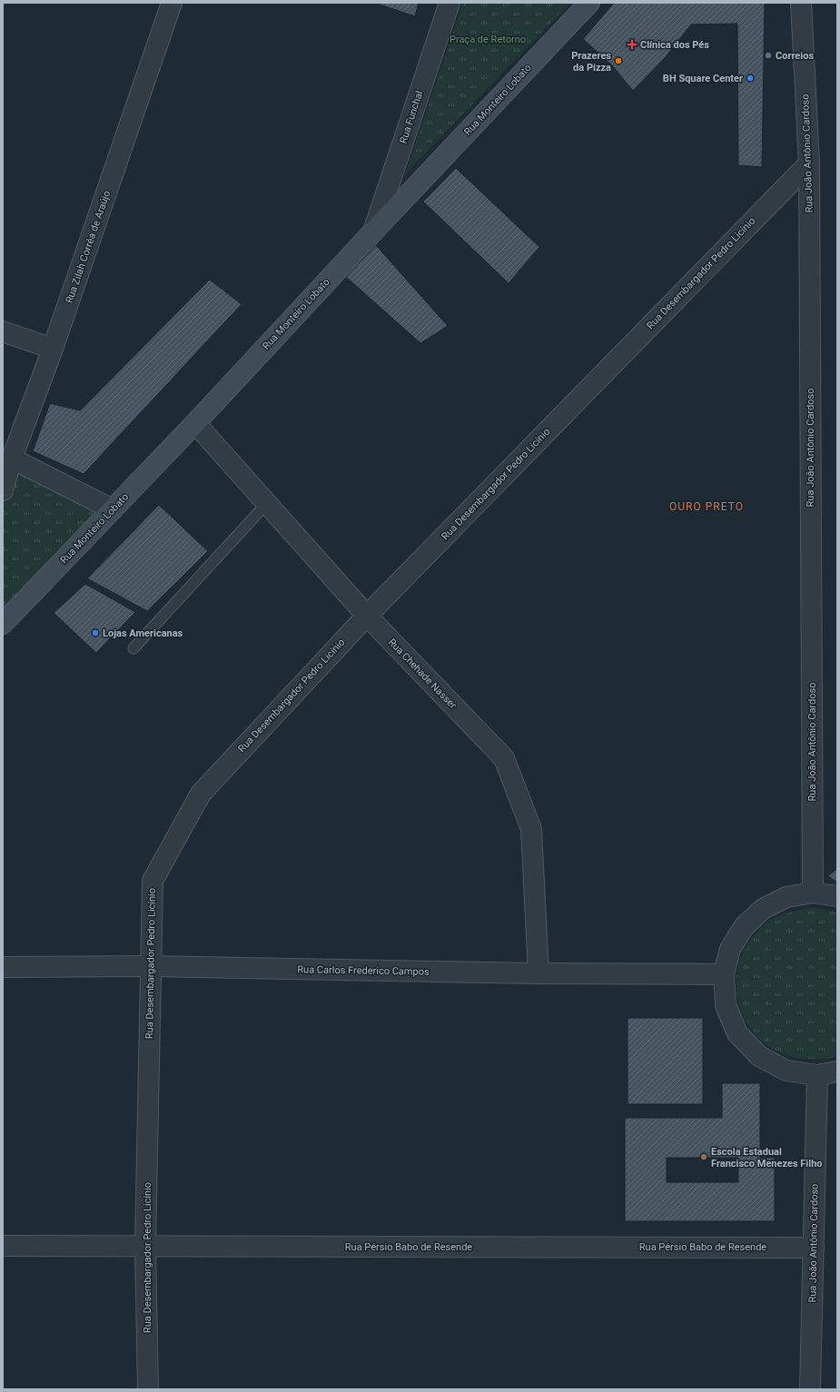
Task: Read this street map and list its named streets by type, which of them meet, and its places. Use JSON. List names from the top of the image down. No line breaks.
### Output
{"streets":{"main road":["Rua Monteiro Lobato"],"street":["Rua Funchal","Rua João Antônio Cardoso","Rua Zilah Corrêa de Araújo","Rua Desembargador Pedro Licínio","Rua Chehade Nasser","Rua Carlos Frederico Campos","Rua Pérsio Babo de Resende"]},"crossings":[["Rua Monteiro Lobato","Rua Funchal"],["Rua Monteiro Lobato","Rua Chehade Nasser"],["Rua João Antônio Cardoso","Rua Desembargador Pedro Licínio"],["Rua João Antônio Cardoso","Rua Pérsio Babo de Resende"],["Rua Desembargador Pedro Licínio","Rua Chehade Nasser"],["Rua Desembargador Pedro Licínio","Rua Carlos Frederico Campos"],["Rua Desembargador Pedro Licínio","Rua Pérsio Babo de Resende"],["Rua Chehade Nasser","Rua Carlos Frederico Campos"]],"districts":["OURO PRETO"],"parks":["Praça de Retorno"],"places":{"health":["Clínica dos Pés"],"other":["Correios","Prazeres da Pizza","BH Square Center","Lojas Americanas","Escola Estadual Francisco Menezes Filho"]}}
